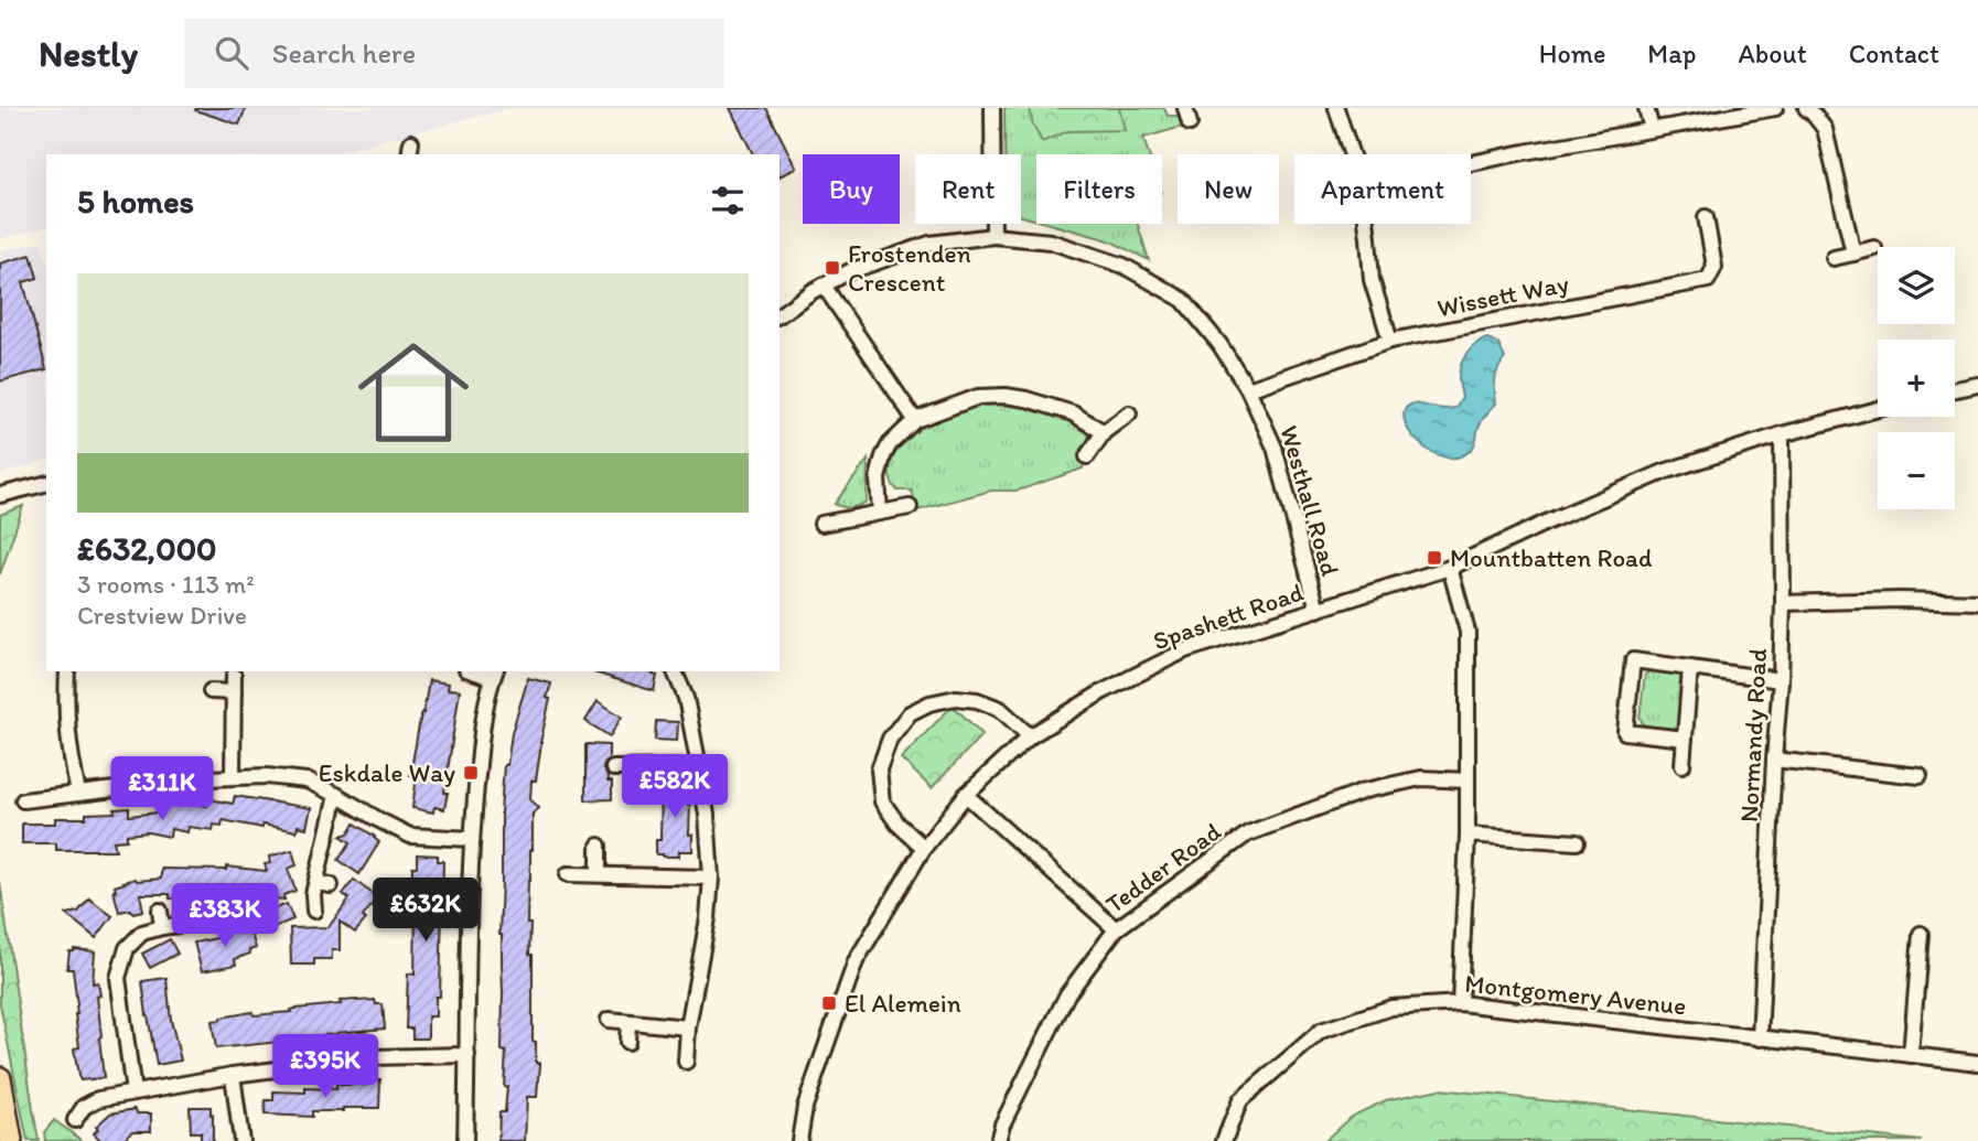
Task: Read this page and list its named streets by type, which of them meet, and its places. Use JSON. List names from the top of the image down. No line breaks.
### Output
{"streets":{"street":["Wissett Way","Westhall Road","Spashett Road","Normandy Road","Tedder Road","Montgomery Avenue"]},"crossings":[["Wissett Way","Westhall Road"],["Westhall Road","Spashett Road"],["Spashett Road","Normandy Road"],["Normandy Road","Montgomery Avenue"]],"places":{"transit":["Frostenden Crescent","Mountbatten Road","Eskdale Way","El Alemein"]},"page":{"header":"Nestly","search":"Search here","nav":["Home","Map","About","Contact"],"chip":["Buy","Rent","Filters","New","Apartment"],"heading":"5 homes","map_buttons":["+","−"],"list":[{"name":"£632,000","note":"3 rooms · 113 m² · Crestview Drive"}],"price":["£582K","£311K","£632K","£383K","£395K"]}}
